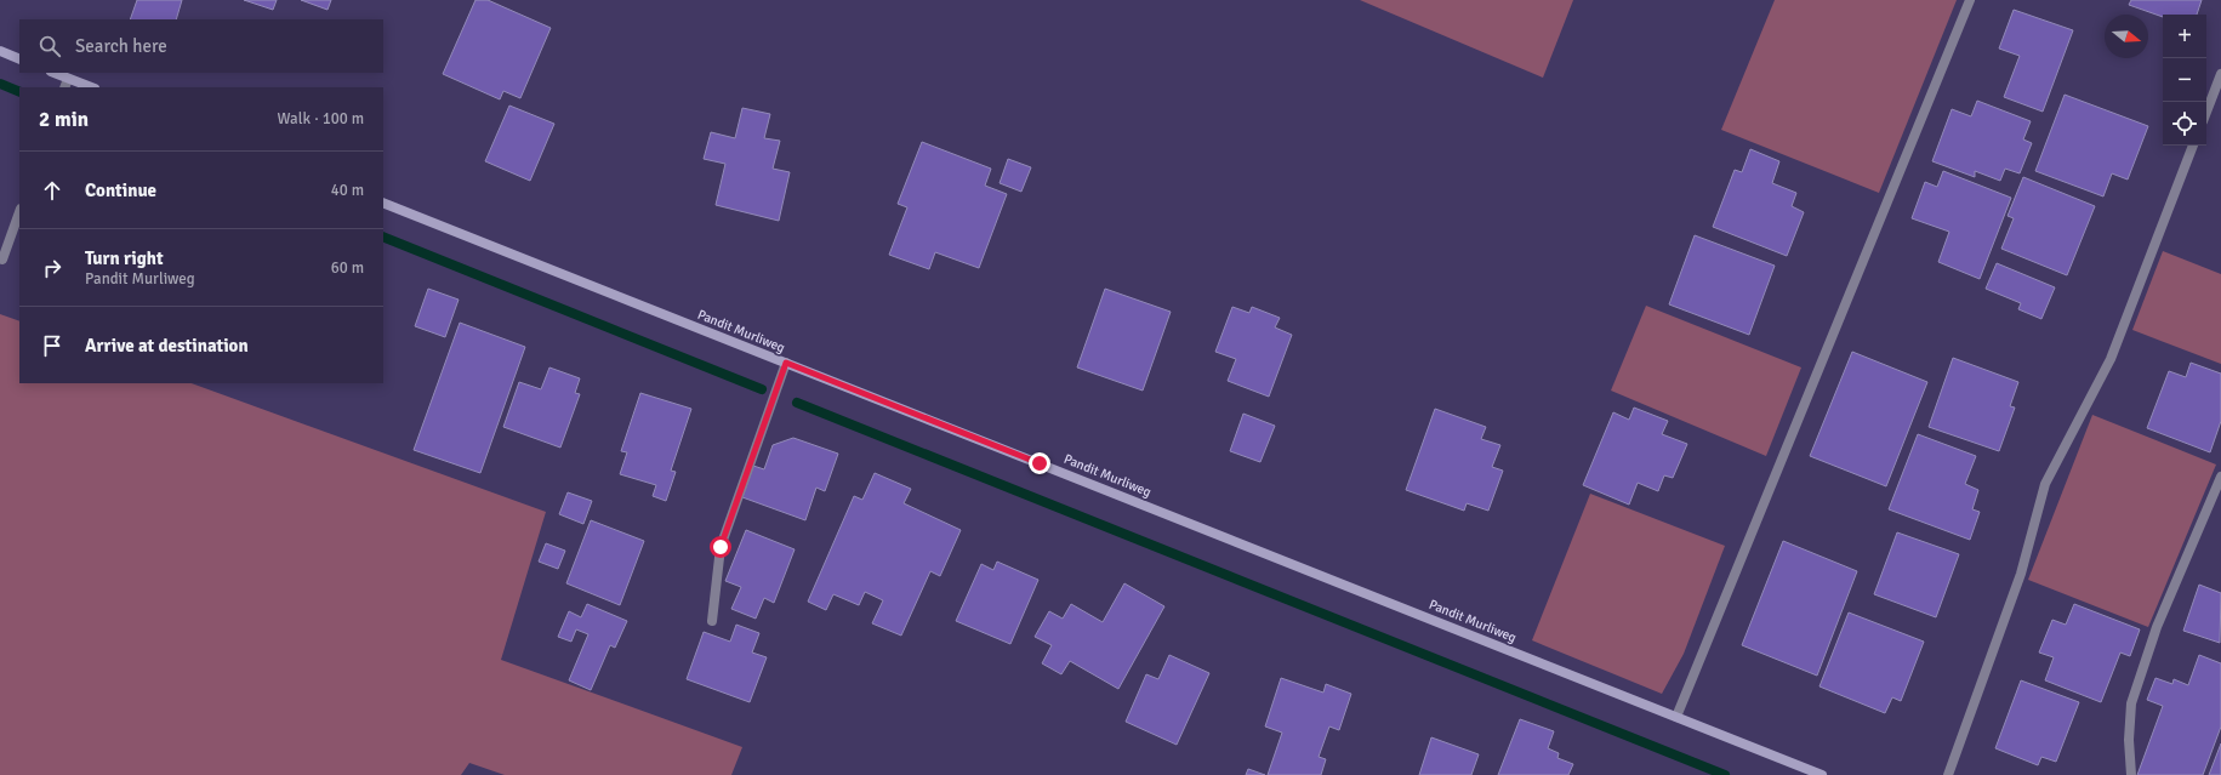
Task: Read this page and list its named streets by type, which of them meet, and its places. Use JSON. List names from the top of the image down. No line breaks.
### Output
{"streets":{"street":["Pandit Murliweg"]},"north":"right","page":{"map_buttons":["+","−"],"search":"Search here","heading":["2 min","Walk · 100 m"],"list":[["Continue","40 m"],["Turn right","Pandit Murliweg","60 m"],"Arrive at destination"]}}
